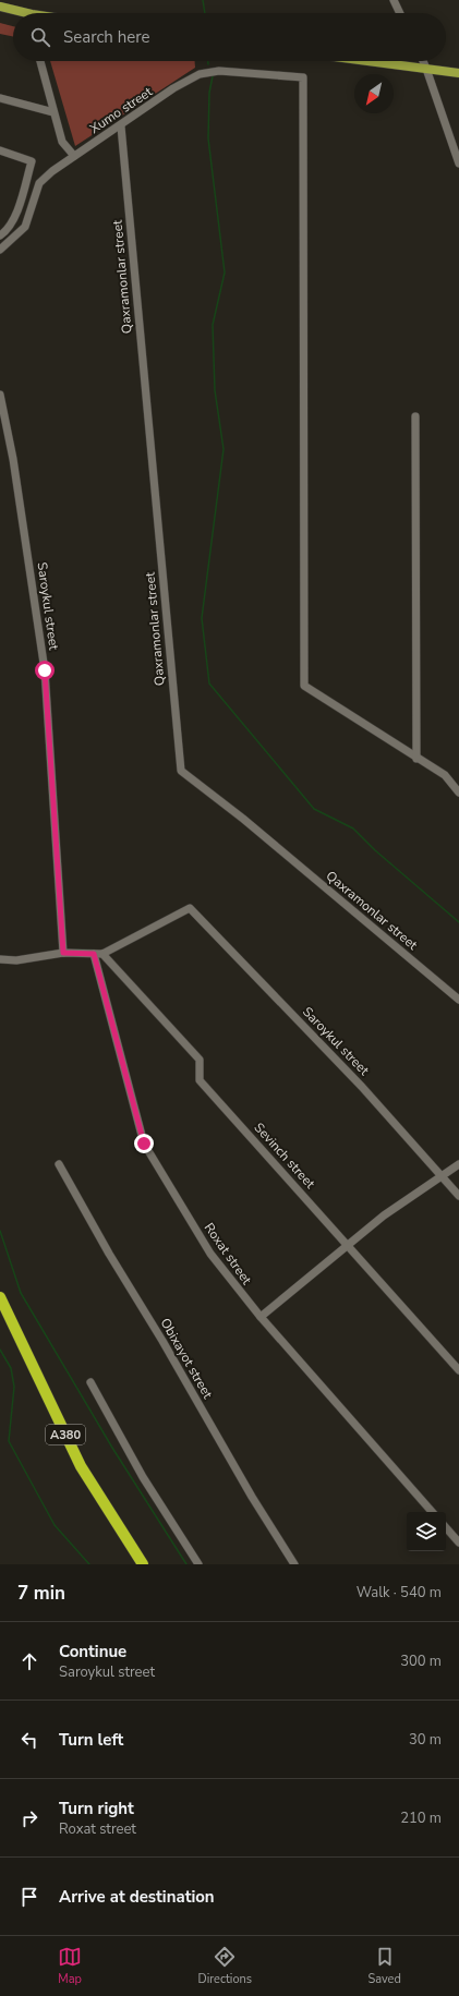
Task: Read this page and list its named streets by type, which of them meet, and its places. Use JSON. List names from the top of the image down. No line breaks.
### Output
{"streets":{"highway":["A380"],"street":["Xumo street","Qaxramonlar street","Saroykul street","Sevinch street","Roxat street","Obixayot street"]},"crossings":[["Xumo street","Qaxramonlar street"],["Saroykul street","Sevinch street"]],"north":"bottom left","page":{"search":"Search here","heading":["7 min","Walk · 540 m"],"list":[["Continue","Saroykul street","300 m"],["Turn left","30 m"],["Turn right","Roxat street","210 m"],"Arrive at destination"],"nav":["Map","Directions","Saved"]}}
